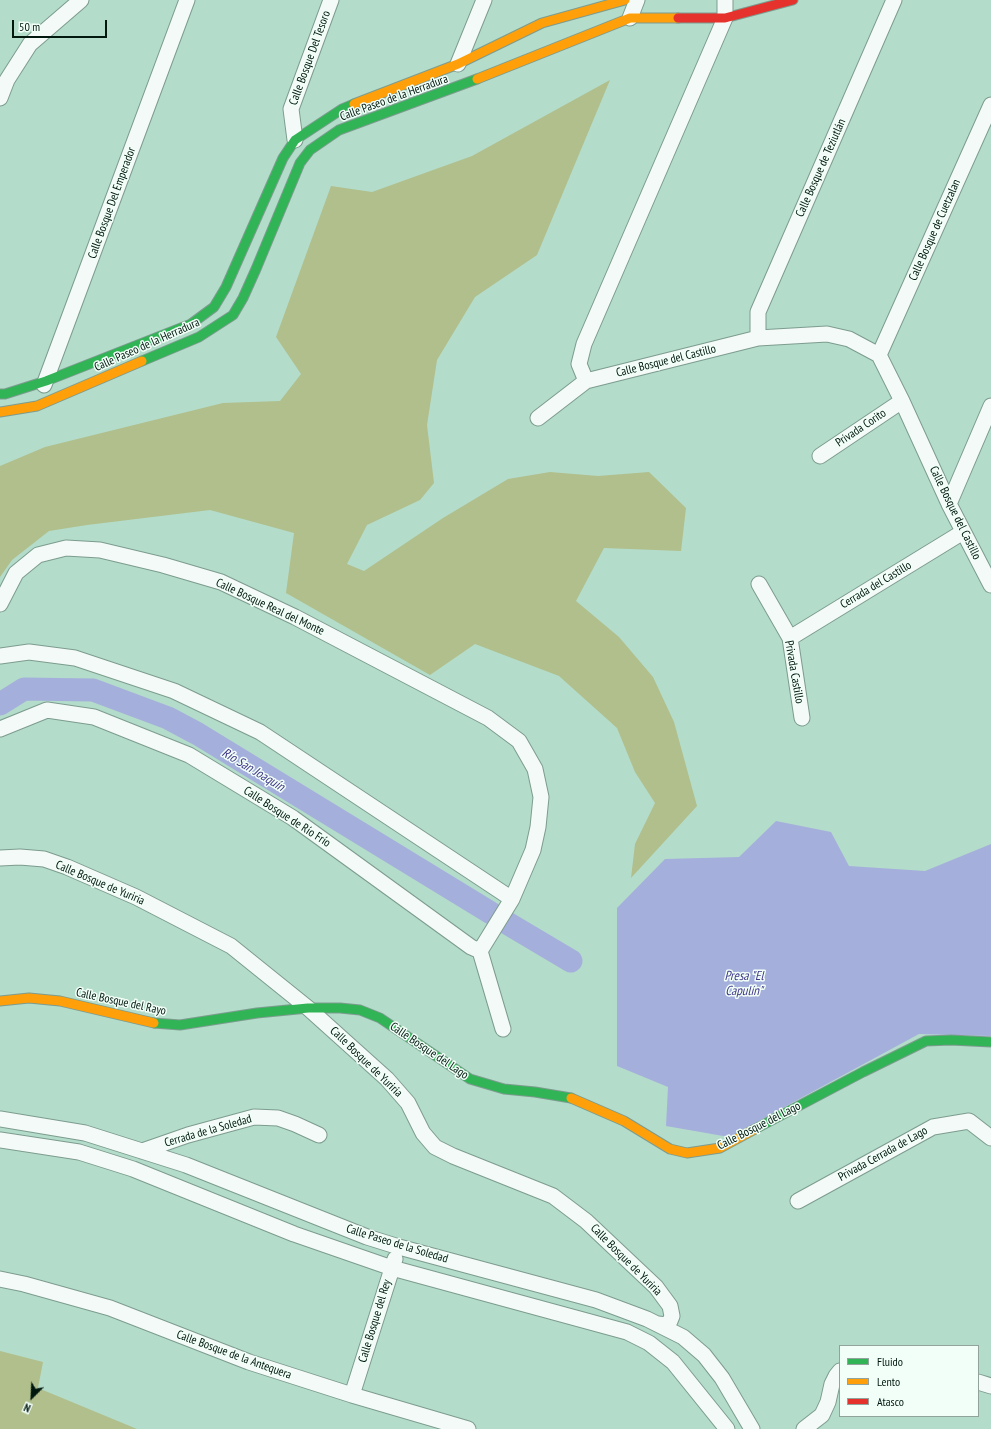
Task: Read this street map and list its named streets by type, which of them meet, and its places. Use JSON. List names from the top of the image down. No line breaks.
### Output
{"streets":{"main road":["Calle Paseo de la Herradura","Calle Bosque del Rayo","Calle Bosque del Lago"],"street":["Calle Bosque Del Tesoro","Calle Bosque de Teziutlán","Calle Bosque Del Emperador","Calle Bosque de Cuetzalan","Calle Bosque del Castillo","Privada Corito","Cerrada del Castillo","Calle Bosque Real del Monte","Privada Castillo","Calle Bosque de Río Frío","Calle Bosque de Yuriria","Cerrada de la Soledad","Privada Cerrada de Lago","Calle Paseo de la Soledad","Calle Bosque del Rey","Calle Bosque de la Antequera"]},"crossings":[["Calle Bosque Del Tesoro","Calle Paseo de la Herradura"],["Calle Paseo de la Herradura","Calle Bosque Del Emperador"],["Calle Bosque de Teziutlán","Calle Bosque del Castillo"],["Calle Bosque de Cuetzalan","Calle Bosque del Castillo"],["Calle Bosque del Castillo","Privada Corito"],["Calle Bosque del Castillo","Cerrada del Castillo"],["Cerrada del Castillo","Privada Castillo"],["Calle Bosque de Yuriria","Calle Bosque del Rayo"],["Calle Bosque de Yuriria","Calle Bosque del Lago"],["Calle Bosque de Yuriria","Calle Paseo de la Soledad"],["Calle Bosque del Rayo","Calle Bosque del Lago"],["Cerrada de la Soledad","Calle Paseo de la Soledad"],["Calle Paseo de la Soledad","Calle Bosque del Rey"],["Calle Bosque del Rey","Calle Bosque de la Antequera"]],"water":["Río San Joaquín","Presa \"El Capulín\""],"legend":["Fluido","Lento","Atasco"],"scale_bar":"50 m","north":"bottom left"}
